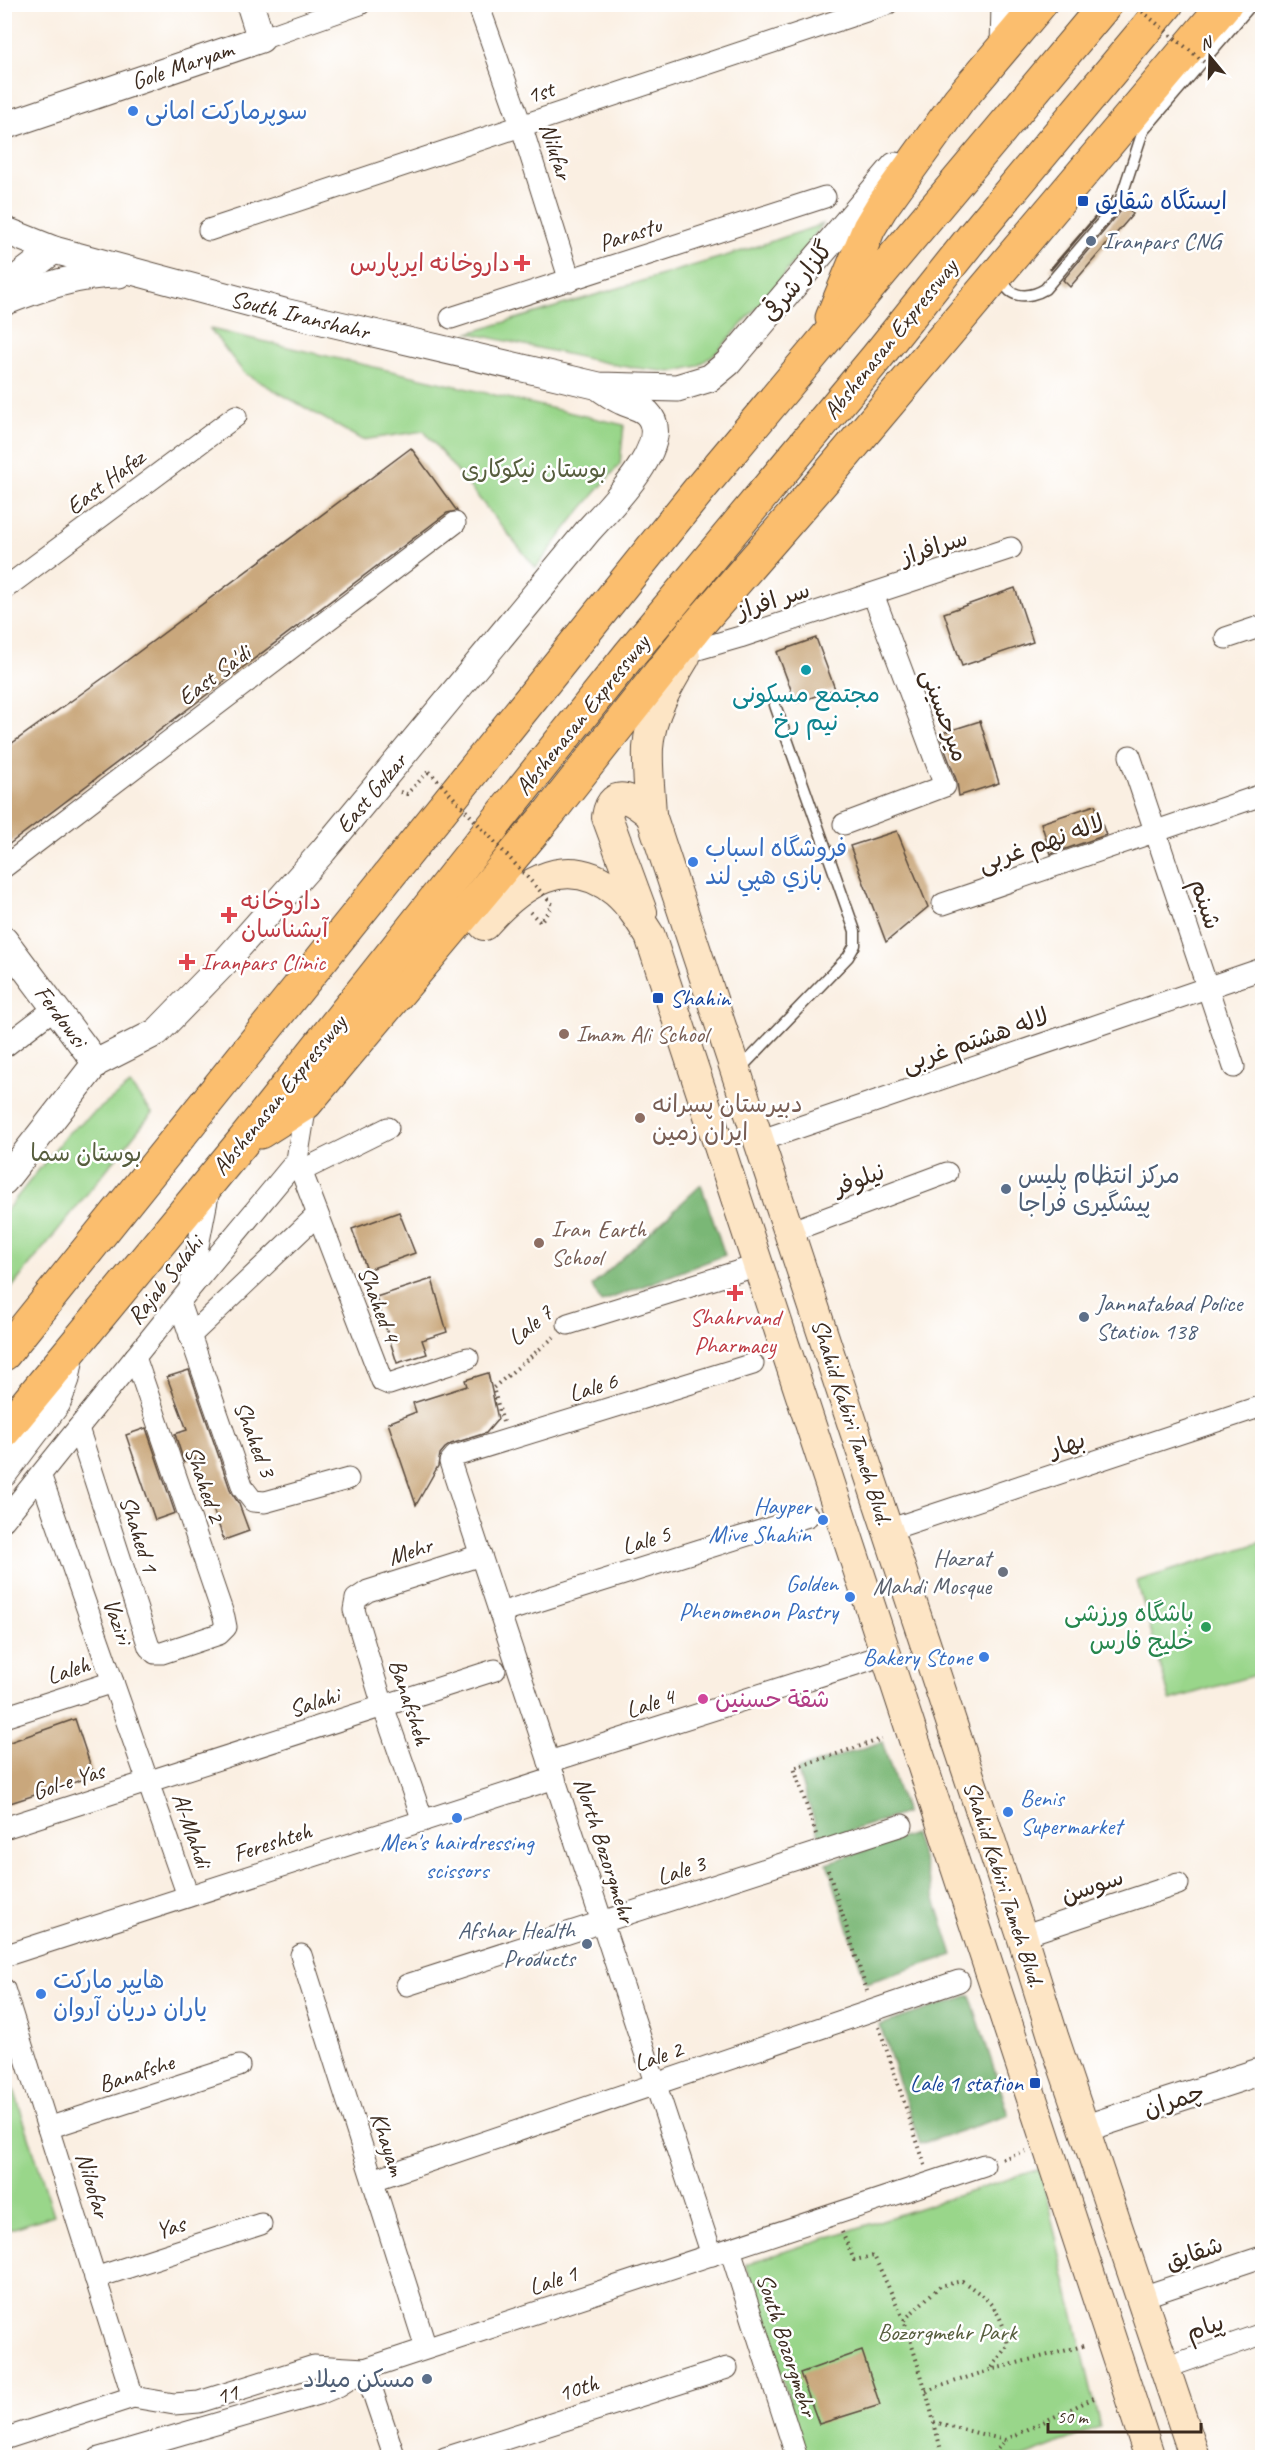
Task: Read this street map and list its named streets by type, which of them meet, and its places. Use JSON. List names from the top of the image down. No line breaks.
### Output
{"streets":{"highway":["Abshenasan Expressway"],"main road":["Shahid Kabiri Tameh Blvd."],"street":["Gole Maryam","1st","Nilufar","Parastu","گلزار شرقی","South Iranshahr","East Hafez","سرافراز","سر افراز","East Sa'di","میرحسینی","East Golzar","لاله نهم غربی","شبنم","Ferdowsi","لاله هشتم غربی","نیلوفر","Rajab Salahi","Shahed 4","Lale 7","Lale 6","Shahed 3","بهار","Shahed 2","Shahed 1","Lale 5","Mehr","Vaziri","Laleh","Salahi","Banafsheh","Lale 4","Gol-e Yas","Al-Mahdi","Fereshteh","North Bozorgmehr","Lale 3","سوسن","Lale 2","Banafshe","چمران","Khayam","Niloofar","Yas","شقایق","Lale 1","پیام","South Bozorgmehr","10th","11"]},"crossings":[["1st","Nilufar"],["Nilufar","Parastu"],["گلزار شرقی","South Iranshahr"],["گلزار شرقی","East Golzar"],["South Iranshahr","East Golzar"],["سرافراز","سر افراز"],["سرافراز","میرحسینی"],["سر افراز","میرحسینی"],["سر افراز","Shahid Kabiri Tameh Blvd."],["East Golzar","Ferdowsi"],["لاله نهم غربی","شبنم"],["شبنم","لاله هشتم غربی"],["لاله هشتم غربی","Shahid Kabiri Tameh Blvd."],["نیلوفر","Shahid Kabiri Tameh Blvd."],["Rajab Salahi","Shahed 4"],["Rajab Salahi","Shahed 3"],["Rajab Salahi","Shahed 2"],["Rajab Salahi","Shahed 1"],["Rajab Salahi","Vaziri"],["Lale 7","Lale 6"],["Lale 7","Shahid Kabiri Tameh Blvd."],["Lale 6","North Bozorgmehr"],["Shahid Kabiri Tameh Blvd.","بهار"],["Shahid Kabiri Tameh Blvd.","سوسن"],["Shahid Kabiri Tameh Blvd.","چمران"],["Shahid Kabiri Tameh Blvd.","شقایق"],["Shahid Kabiri Tameh Blvd.","پیام"],["Shahed 2","Shahed 1"],["Lale 5","North Bozorgmehr"],["Mehr","Banafsheh"],["Mehr","North Bozorgmehr"],["Vaziri","Laleh"],["Vaziri","Salahi"],["Vaziri","Gol-e Yas"],["Vaziri","Al-Mahdi"],["Salahi","Banafsheh"],["Salahi","Gol-e Yas"],["Salahi","Al-Mahdi"],["Banafsheh","Fereshteh"],["Lale 4","Fereshteh"],["Lale 4","North Bozorgmehr"],["Gol-e Yas","Al-Mahdi"],["Al-Mahdi","Fereshteh"],["Fereshteh","North Bozorgmehr"],["North Bozorgmehr","Lale 3"],["North Bozorgmehr","Lale 2"],["North Bozorgmehr","Lale 1"],["North Bozorgmehr","South Bozorgmehr"],["Lale 2","Khayam"],["Banafshe","Niloofar"],["Khayam","Lale 1"],["Niloofar","Yas"],["Niloofar","Lale 1"],["Lale 1","South Bozorgmehr"],["Lale 1","11"]],"parks":["بوستان نیکوکاری","بوستان سما","Bozorgmehr Park"],"places":{"other":["سوپرمارکت امانی","Iranpars CNG","مجتمع مسکونی نیم رخ","فروشگاه اسباب بازي هپي لند","Imam Ali School","دبیرستان پسرانه ایران زمین","مرکز انتظام پلیس پیشگیری فراجا","Iran Earth School","Jannatabad Police Station 138","Hayper Mive Shahin","Hazrat Mahdi Mosque","Golden Phenomenon Pastry","باشگاه ورزشی خلیج فارس","Bakery Stone","شقة حسنين","Benis Supermarket","Men's hairdressing scissors","Afshar Health Products","هایپر مارکت یاران دریان آروان","مسکن میلاد"],"transit":["ایستگاه شقایق","Shahin","Lale 1 station"],"health":["داروخانه ایرپارس","داروخانه آبشناسان","Iranpars Clinic","Shahrvand Pharmacy"]},"scale_bar":"50 m","north":"top"}
